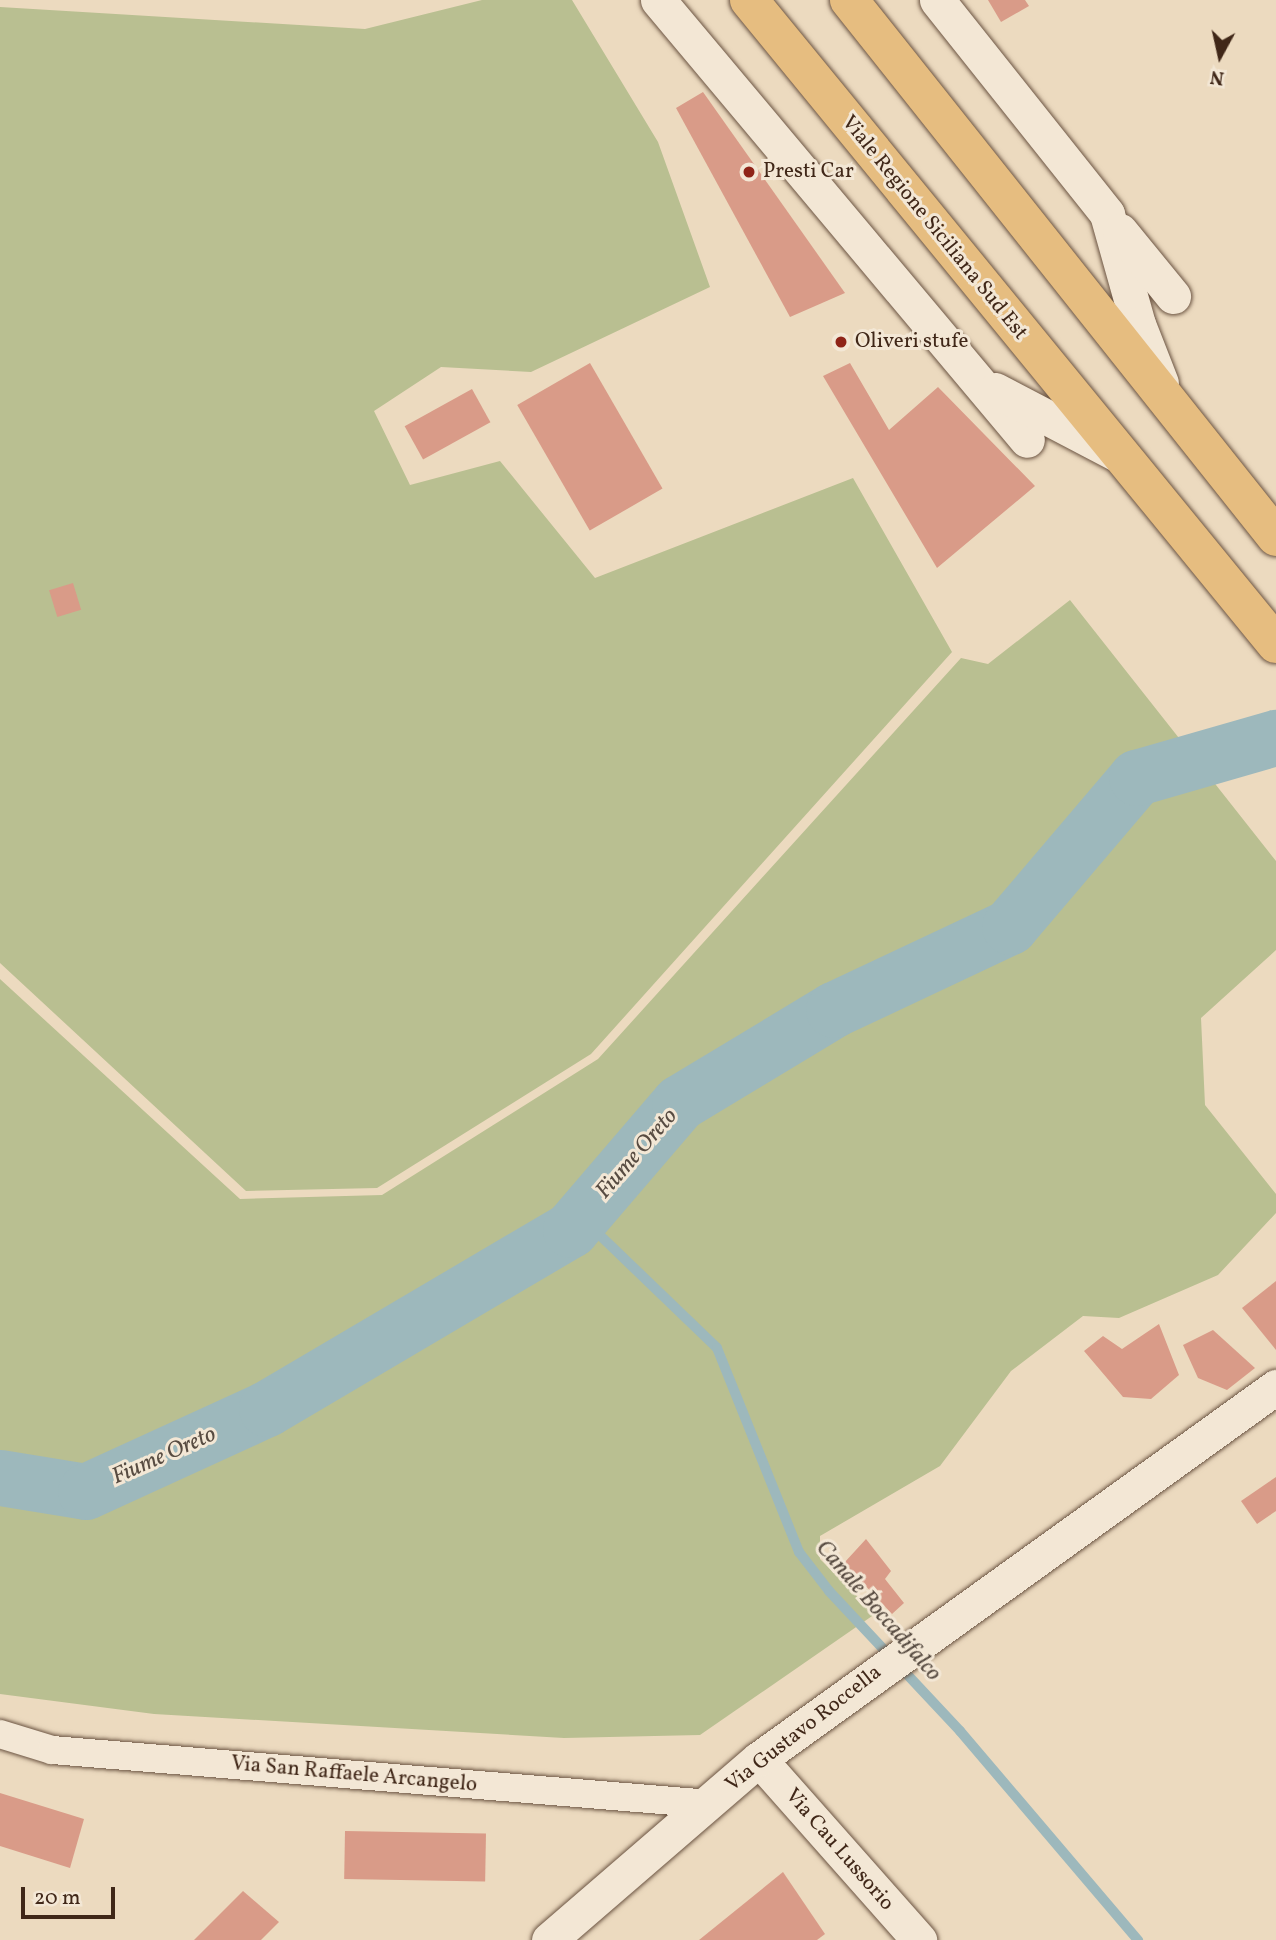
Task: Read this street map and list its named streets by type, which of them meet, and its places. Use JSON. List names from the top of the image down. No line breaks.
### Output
{"streets":{"main road":["Viale Regione Siciliana Sud Est"],"street":["Via Gustavo Roccella","Via San Raffaele Arcangelo","Via Cau Lussorio"]},"crossings":[["Via Gustavo Roccella","Via San Raffaele Arcangelo"],["Via Gustavo Roccella","Via Cau Lussorio"]],"water":["Fiume Oreto","Canale Boccadifalco"],"places":["Presti Car","Oliveri stufe"],"scale_bar":"20 m","north":"bottom"}
